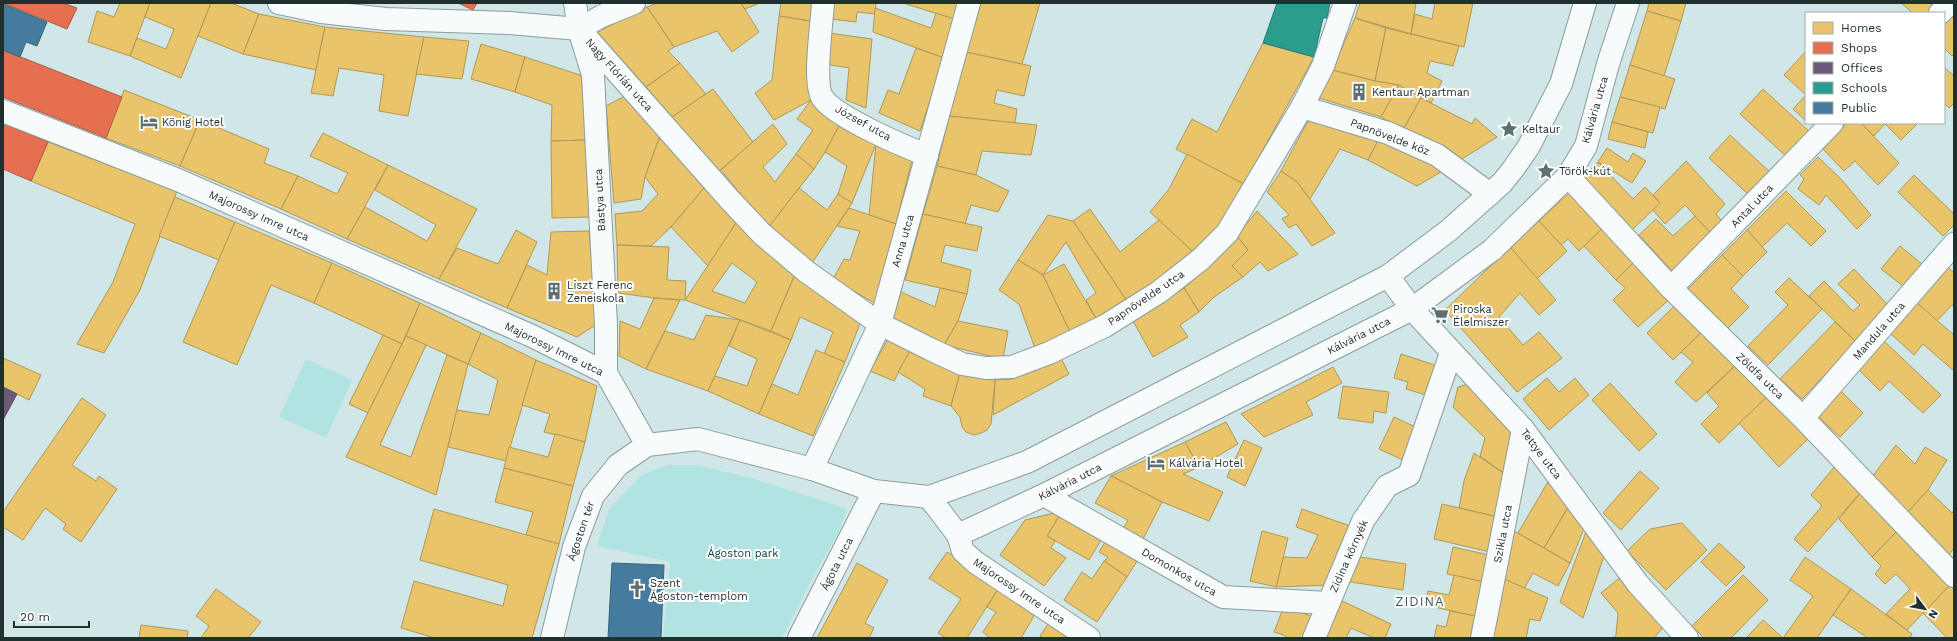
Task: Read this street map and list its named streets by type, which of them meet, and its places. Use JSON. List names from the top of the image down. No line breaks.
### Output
{"streets":{"street":["Nagy Flórián utca","Kálvária utca","József utca","Papnövelde köz","Bástya utca","Antal utca","Majorossy Imre utca","Anna utca","Papnövelde utca","Mandula utca","Zöldfa utca","Tettye utca","Ágoston tér","Szikla utca","Zidina környék","Ágota utca","Domonkos utca"]},"crossings":[["Nagy Flórián utca","Bástya utca"],["Nagy Flórián utca","Anna utca"],["Nagy Flórián utca","Papnövelde utca"],["Kálvária utca","Majorossy Imre utca"],["Kálvária utca","Zöldfa utca"],["Kálvária utca","Tettye utca"],["Kálvária utca","Domonkos utca"],["József utca","Anna utca"],["Papnövelde köz","Papnövelde utca"],["Bástya utca","Majorossy Imre utca"],["Antal utca","Zöldfa utca"],["Majorossy Imre utca","Ágoston tér"],["Anna utca","Papnövelde utca"],["Mandula utca","Zöldfa utca"],["Tettye utca","Szikla utca"],["Tettye utca","Zidina környék"],["Zidina környék","Domonkos utca"]],"districts":["ZIDINA"],"parks":["Ágoston park"],"places":{"building":["Kentaur Apartman","Liszt Ferenc Zeneiskola"],"hotel":["König Hotel","Kálvária Hotel"],"place":["Keltaur","Török-kút"],"supermarket":["Piroska Élelmiszer"],"church":["Szent Ágoston-templom"]},"legend":["Homes","Shops","Offices","Schools","Public"],"scale_bar":"20 m","north":"bottom right"}
